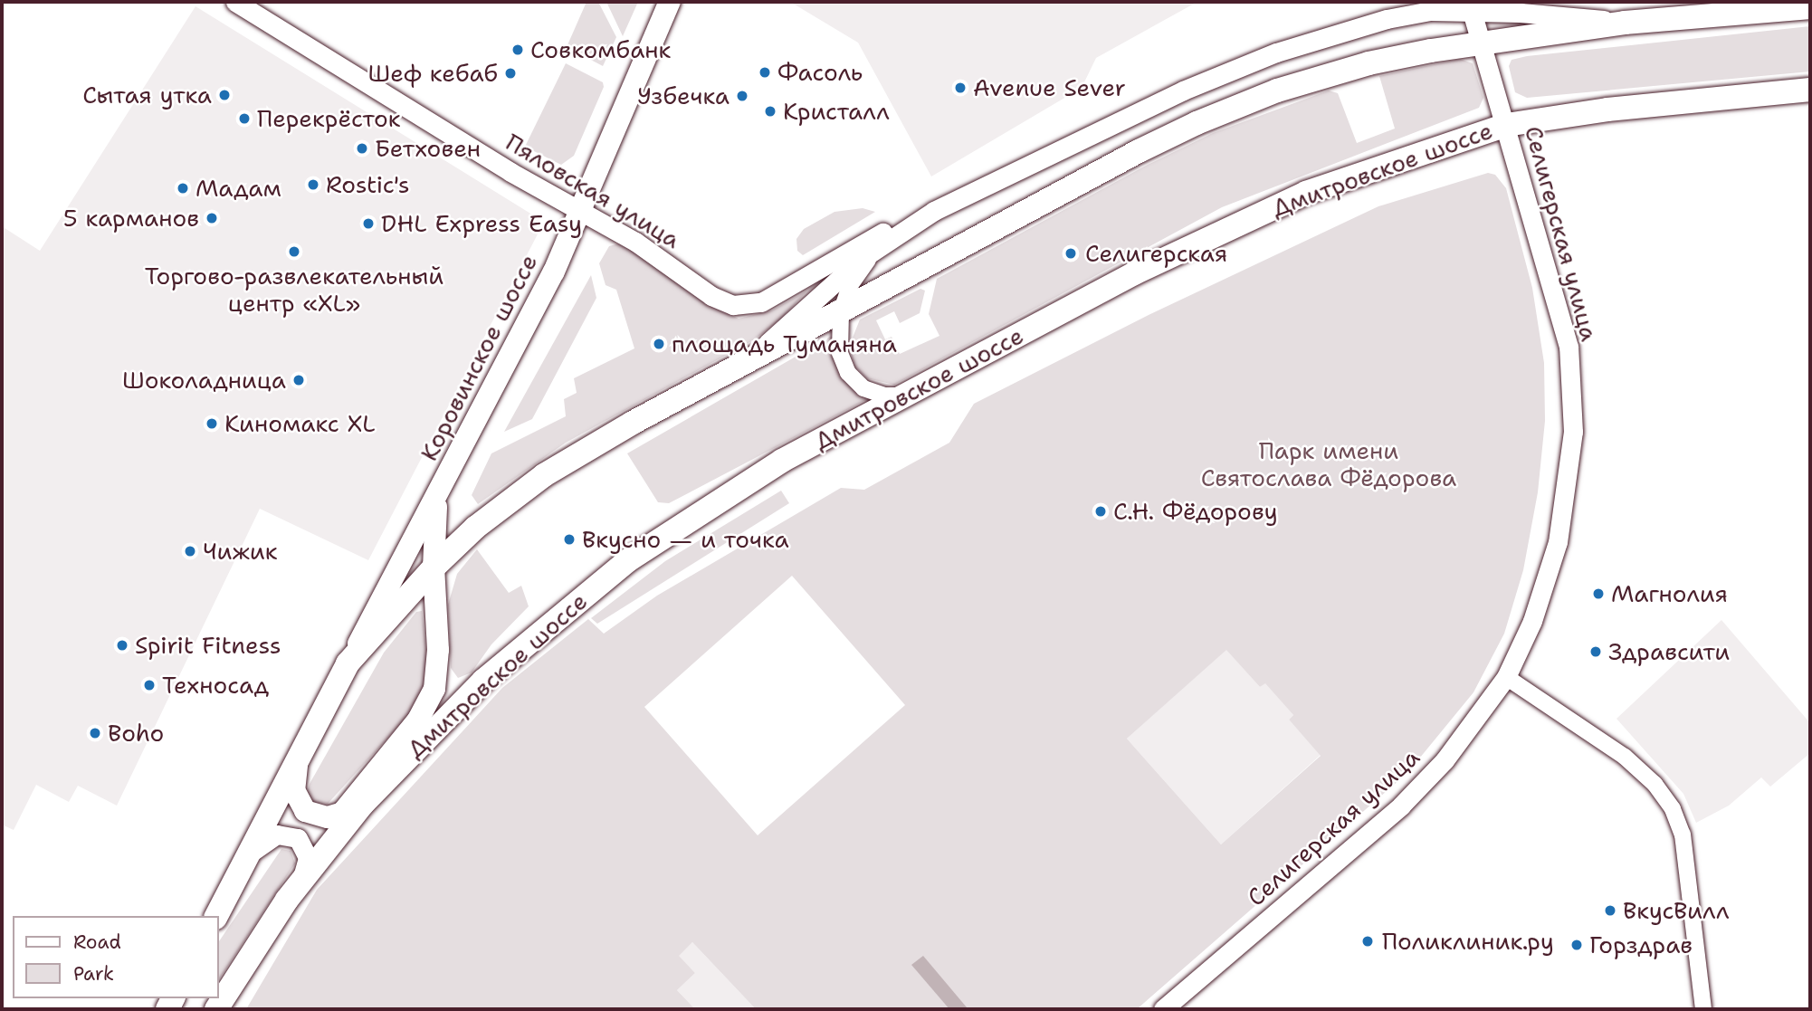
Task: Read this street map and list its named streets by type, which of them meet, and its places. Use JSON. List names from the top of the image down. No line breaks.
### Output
{"streets":{"main road":["Дмитровское шоссе","Коровинское шоссе"],"street":["Пяловская улица","Селигерская улица"]},"crossings":[["Дмитровское шоссе","Селигерская улица"],["Дмитровское шоссе","Коровинское шоссе"],["Пяловская улица","Коровинское шоссе"]],"parks":["Парк имени Святослава Фёдорова"],"places":["Совкомбанк","Фасоль","Шеф кебаб","Avenue Sever","Сытая утка","Узбечка","Кристалл","Перекрёсток","Бетховен","Rostic's","Мадам","5 карманов","DHL Express Easy","Торгово-развлекательный центр «XL»","Селигерская","площадь Туманяна","Шоколадница","Киномакс XL","С.Н. Фёдорову","Вкусно — и точка","Чижик","Магнолия","Spirit Fitness","Здравсити","Техносад","Boho","ВкусВилл","Поликлиник.ру","Горздрав"],"legend":["Road","Park"]}
